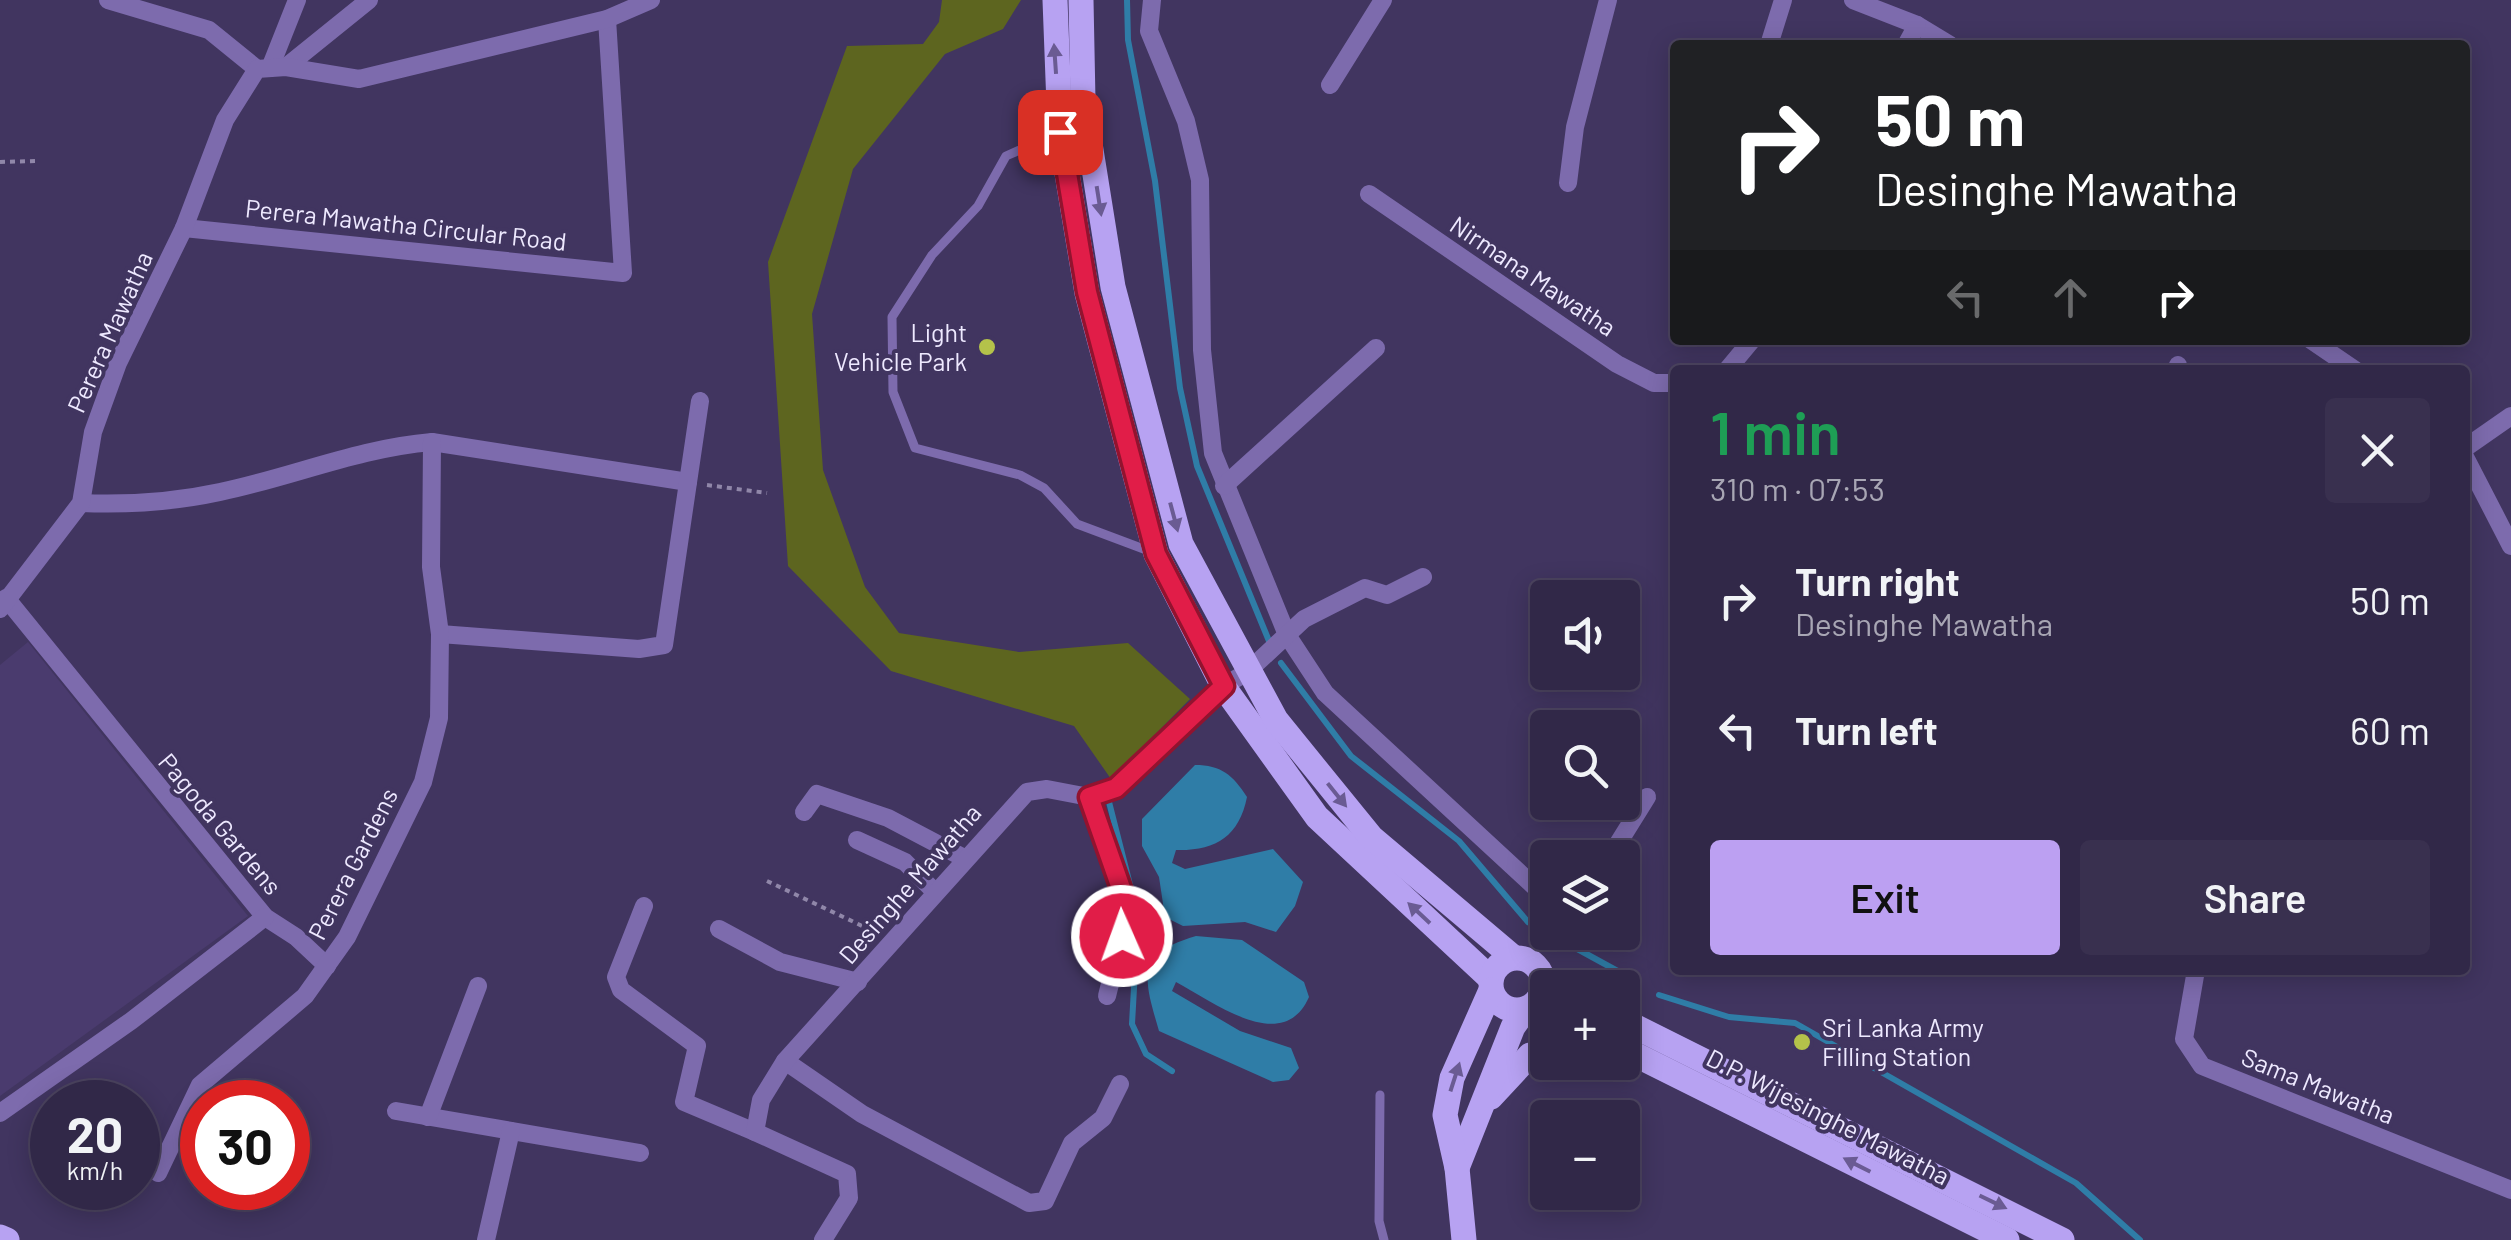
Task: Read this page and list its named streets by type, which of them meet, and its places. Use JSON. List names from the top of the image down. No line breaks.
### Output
{"streets":{"main road":["D.P. Wijesinghe Mawatha"],"street":["Perera Mawatha Circular Road","Nirmana Mawatha","Perera Mawatha","Pagoda Gardens","Perera Gardens","Desinghe Mawatha","Sama Mawatha"]},"crossings":[["Perera Mawatha Circular Road","Perera Mawatha"]],"places":["Light Vehicle Park","Sri Lanka Army Filling Station"],"page":{"turn":["50 m","Desinghe Mawatha"],"heading":["1 min","310 m · 07:53"],"list":[{"name":"Turn right","note":"Desinghe Mawatha","value":"50 m"},{"name":"Turn left","value":"60 m"}],"map_buttons":["+","−"],"buttons":["Exit","Share"],"speed":"20 km/h","limit":"30"}}
